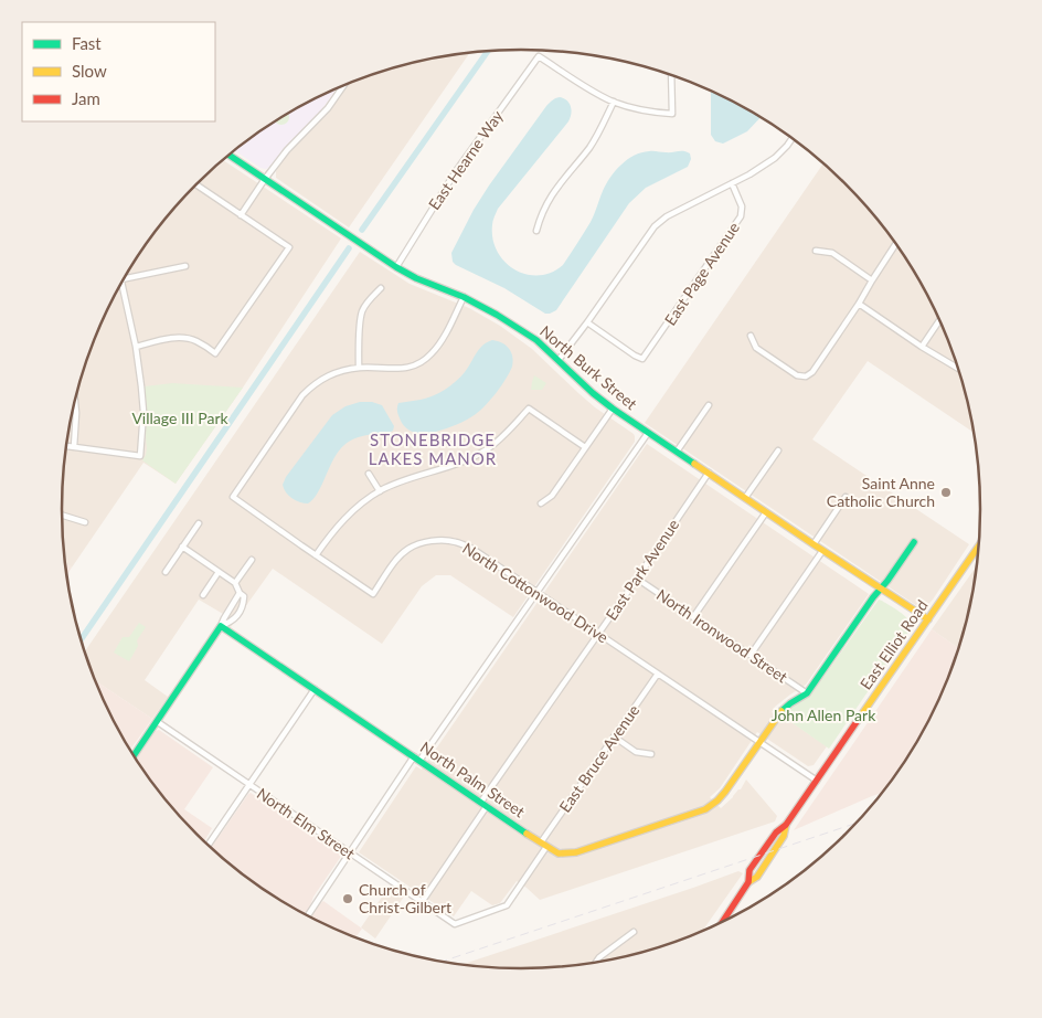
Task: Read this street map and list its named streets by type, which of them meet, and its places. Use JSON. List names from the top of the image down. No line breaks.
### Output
{"streets":{"street":["East Hearne Way","East Page Avenue","North Burk Street","East Park Avenue","North Cottonwood Drive","North Ironwood Street","East Elliot Road","East Bruce Avenue","North Palm Street","North Elm Street"]},"crossings":[["East Hearne Way","North Burk Street"],["North Burk Street","East Park Avenue"],["North Burk Street","East Elliot Road"],["East Park Avenue","North Cottonwood Drive"],["East Park Avenue","North Ironwood Street"],["East Park Avenue","North Palm Street"],["East Park Avenue","North Elm Street"],["North Cottonwood Drive","East Elliot Road"],["North Cottonwood Drive","East Bruce Avenue"],["North Cottonwood Drive","North Palm Street"],["North Ironwood Street","North Palm Street"],["East Bruce Avenue","North Palm Street"],["East Bruce Avenue","North Elm Street"]],"districts":["STONEBRIDGE LAKES MANOR"],"parks":["Village III Park","John Allen Park"],"places":["Saint Anne Catholic Church","Church of Christ-Gilbert"],"legend":["Fast","Slow","Jam"]}
